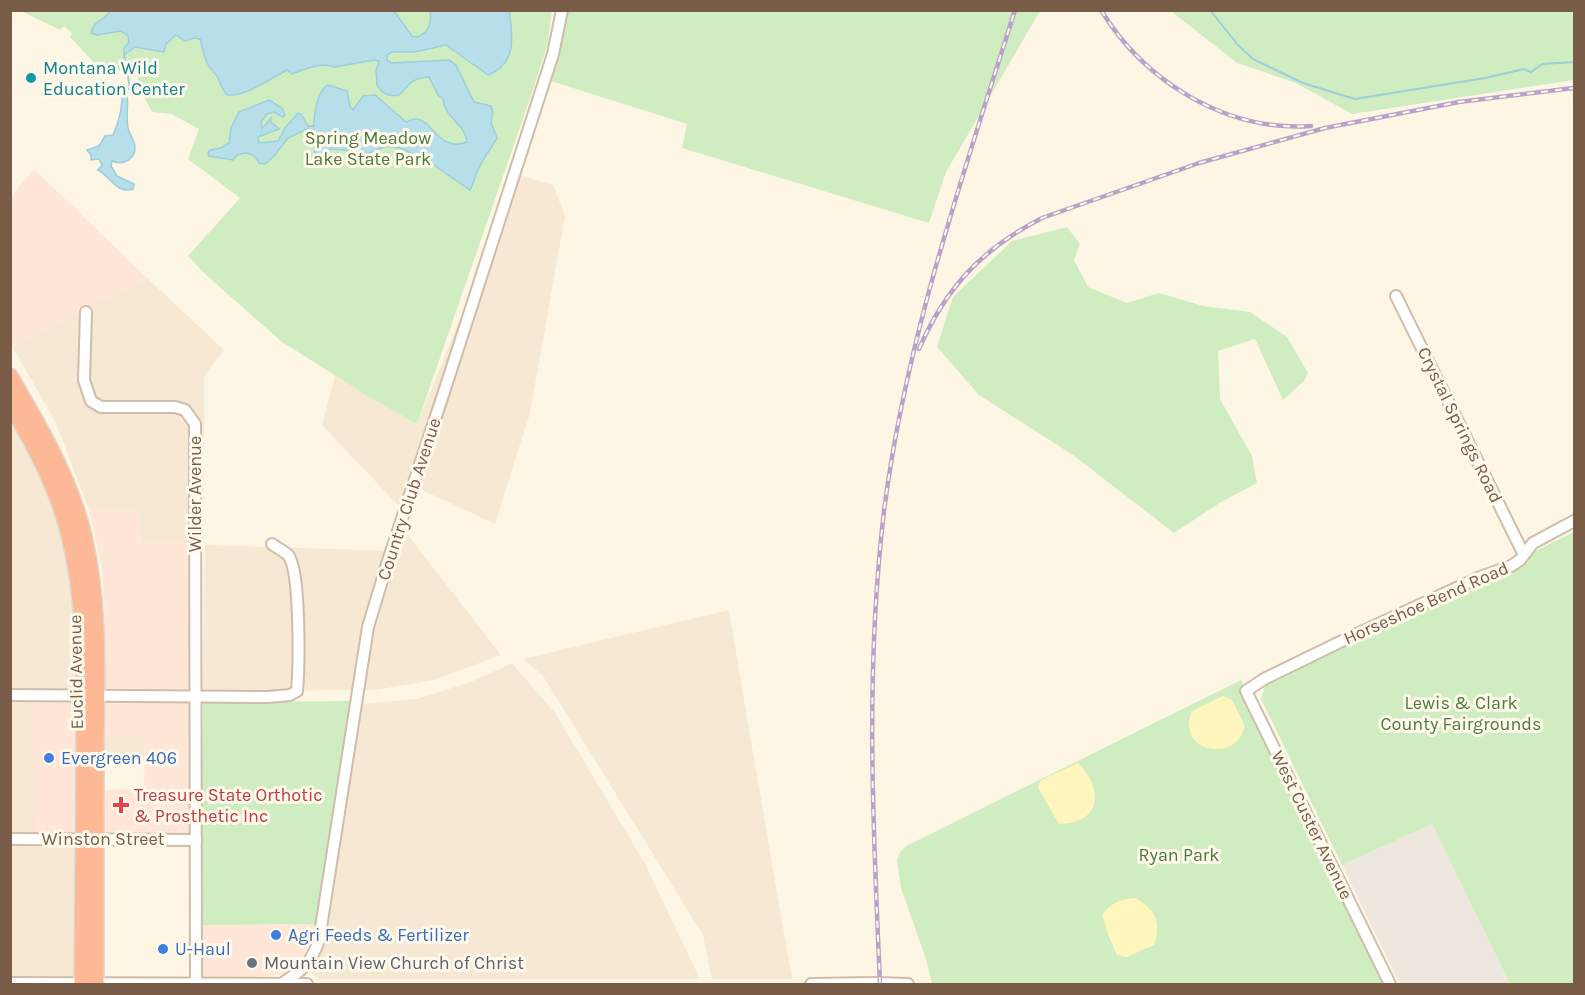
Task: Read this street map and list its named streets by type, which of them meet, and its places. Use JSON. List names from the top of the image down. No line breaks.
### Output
{"streets":{"highway":["Euclid Avenue"],"street":["Crystal Springs Road","Wilder Avenue","Country Club Avenue","Horseshoe Bend Road","West Custer Avenue","Winston Street"]},"crossings":[["Crystal Springs Road","Horseshoe Bend Road"],["Wilder Avenue","Winston Street"],["Horseshoe Bend Road","West Custer Avenue"],["Euclid Avenue","Winston Street"]],"parks":["Spring Meadow Lake State Park","Lewis & Clark County Fairgrounds","Ryan Park"],"places":{"other":["Montana Wild Education Center","Evergreen 406","Agri Feeds & Fertilizer","U-Haul","Mountain View Church of Christ"],"health":["Treasure State Orthotic & Prosthetic Inc"]}}
